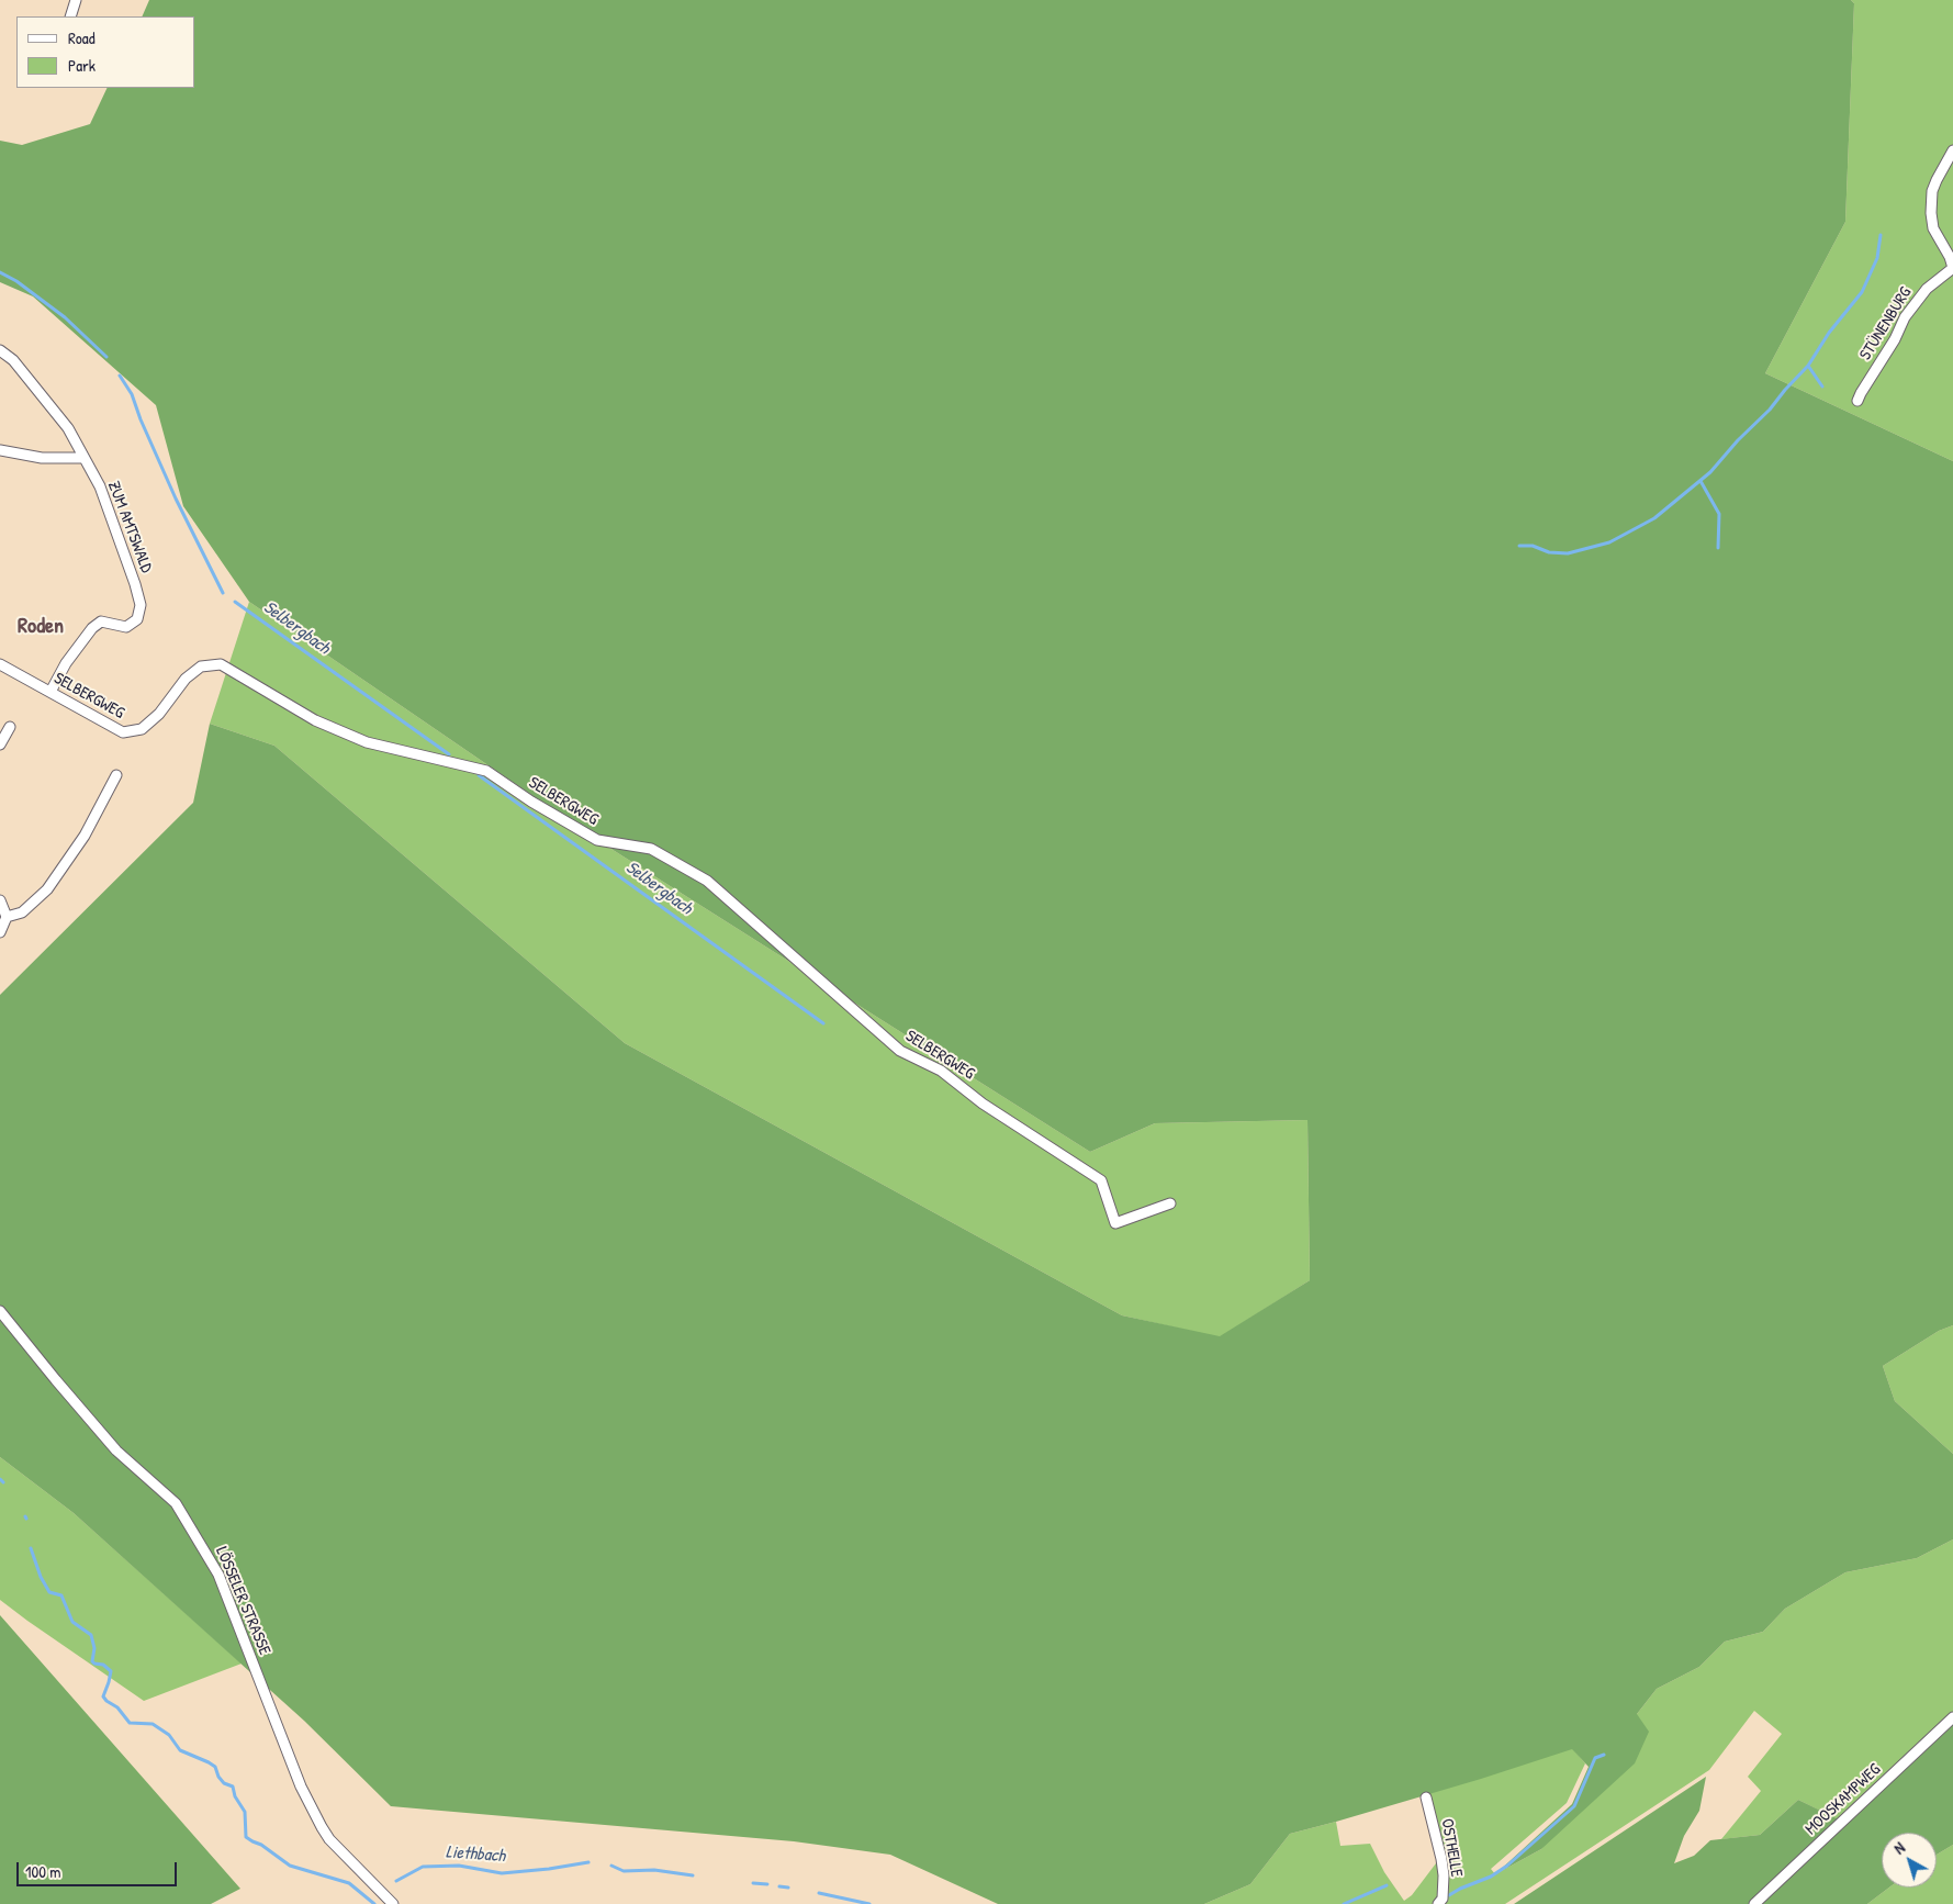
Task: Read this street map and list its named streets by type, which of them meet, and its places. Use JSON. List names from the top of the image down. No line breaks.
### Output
{"streets":{"street":["STÜNENBURG","ZUM AMTSWALD","SELBERGWEG","LÖSSELER STRASSE","MOOSKAMPWEG","OSTHELLE"]},"crossings":[["ZUM AMTSWALD","SELBERGWEG"]],"districts":["Roden"],"water":["Selbergbach","Liethbach"],"legend":["Road","Park"],"scale_bar":"100 m","north":"top left"}
